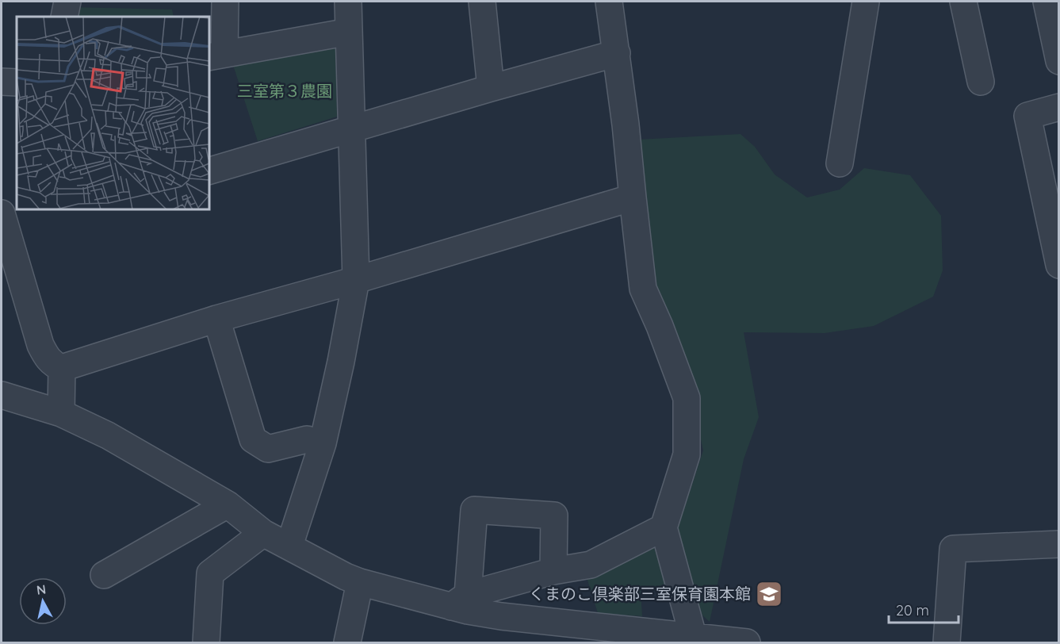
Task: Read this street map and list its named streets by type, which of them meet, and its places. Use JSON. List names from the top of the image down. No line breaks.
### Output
{"parks":["三室第３農園"],"places":{"school or university":["くまのこ倶楽部三室保育園本館"]},"scale_bar":"20 m","north":"top"}
